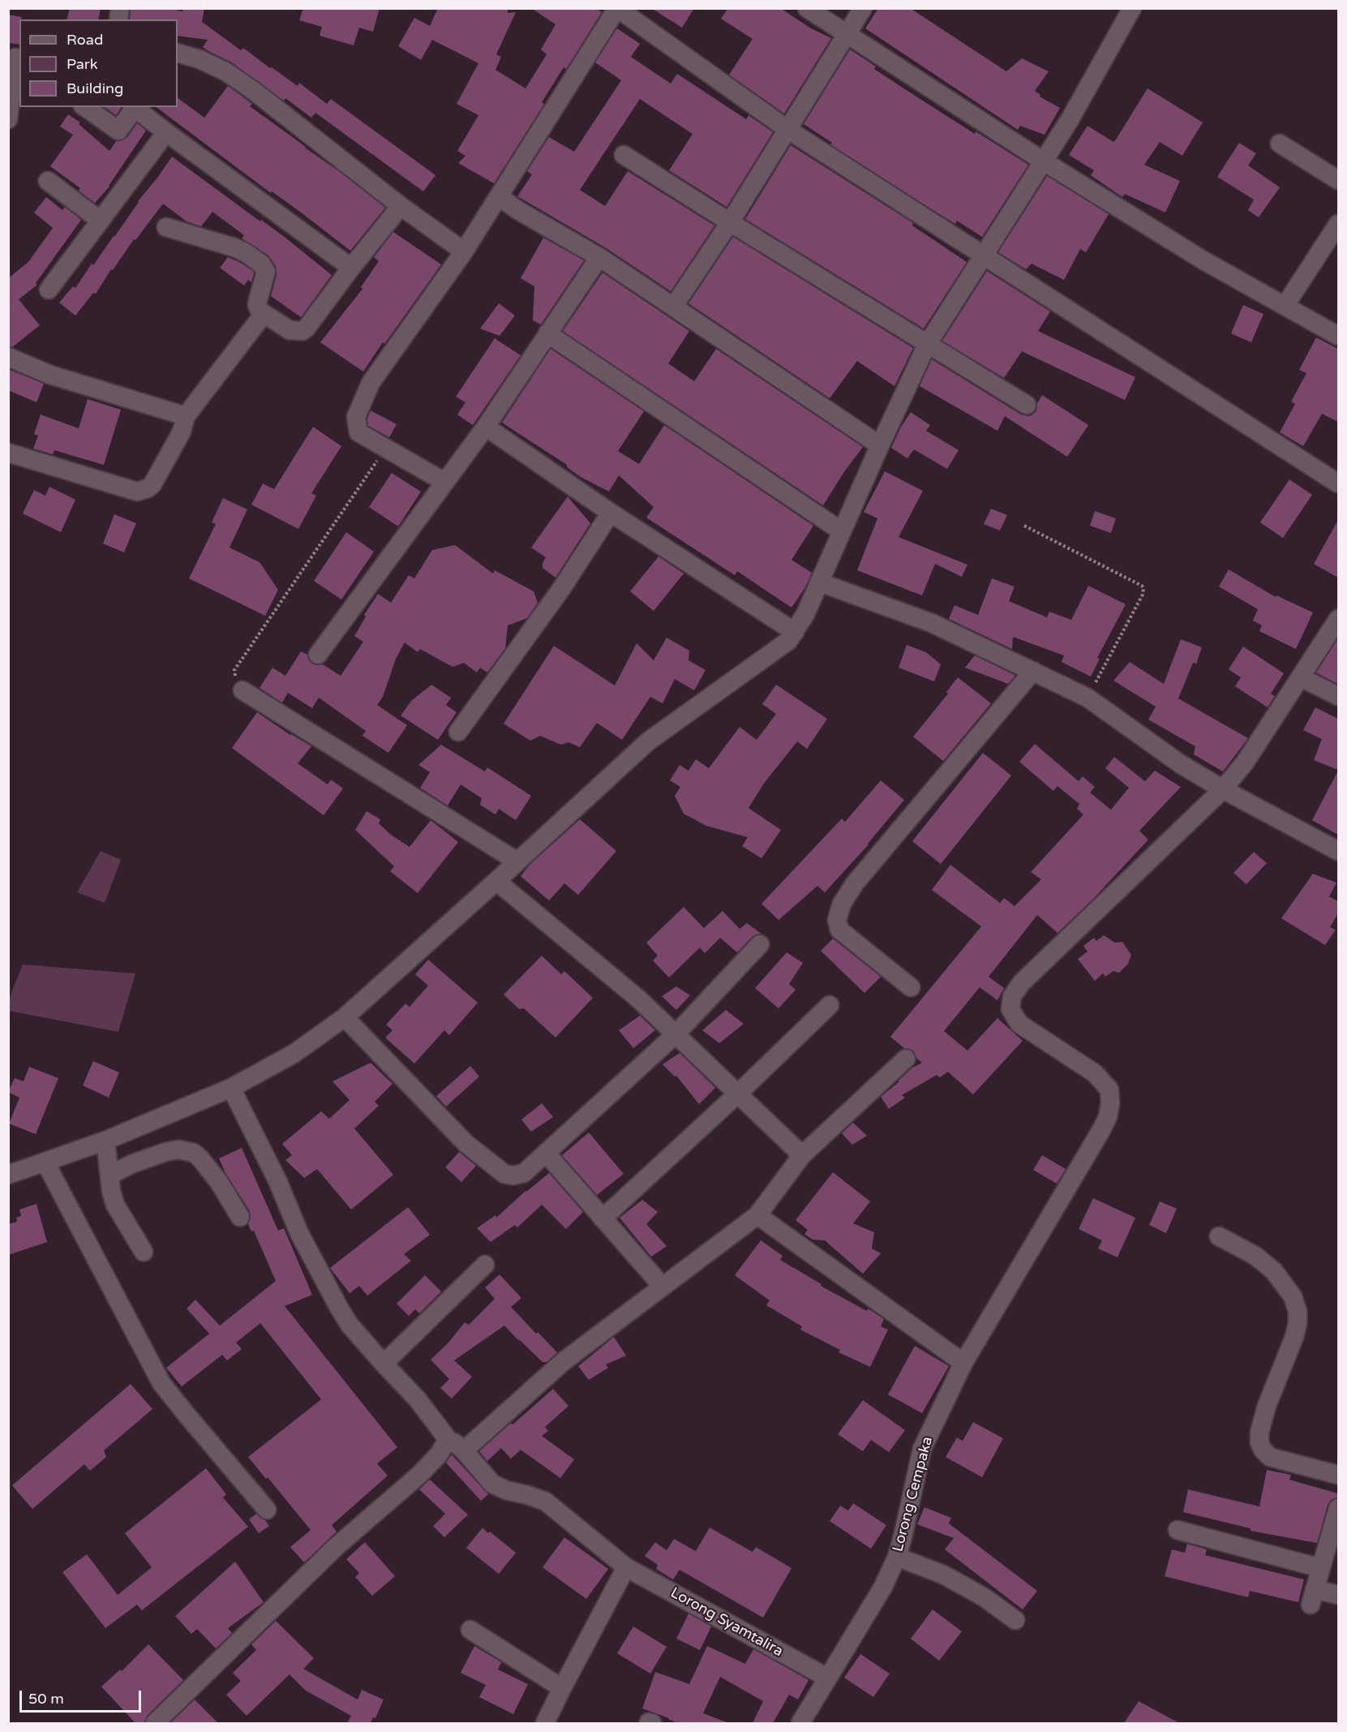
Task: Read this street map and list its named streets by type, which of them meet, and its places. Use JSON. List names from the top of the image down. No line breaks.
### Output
{"streets":{"street":["Lorong Cempaka","Lorong Syamtalira"]},"crossings":[["Lorong Cempaka","Lorong Syamtalira"]],"legend":["Road","Park","Building"],"scale_bar":"50 m"}
